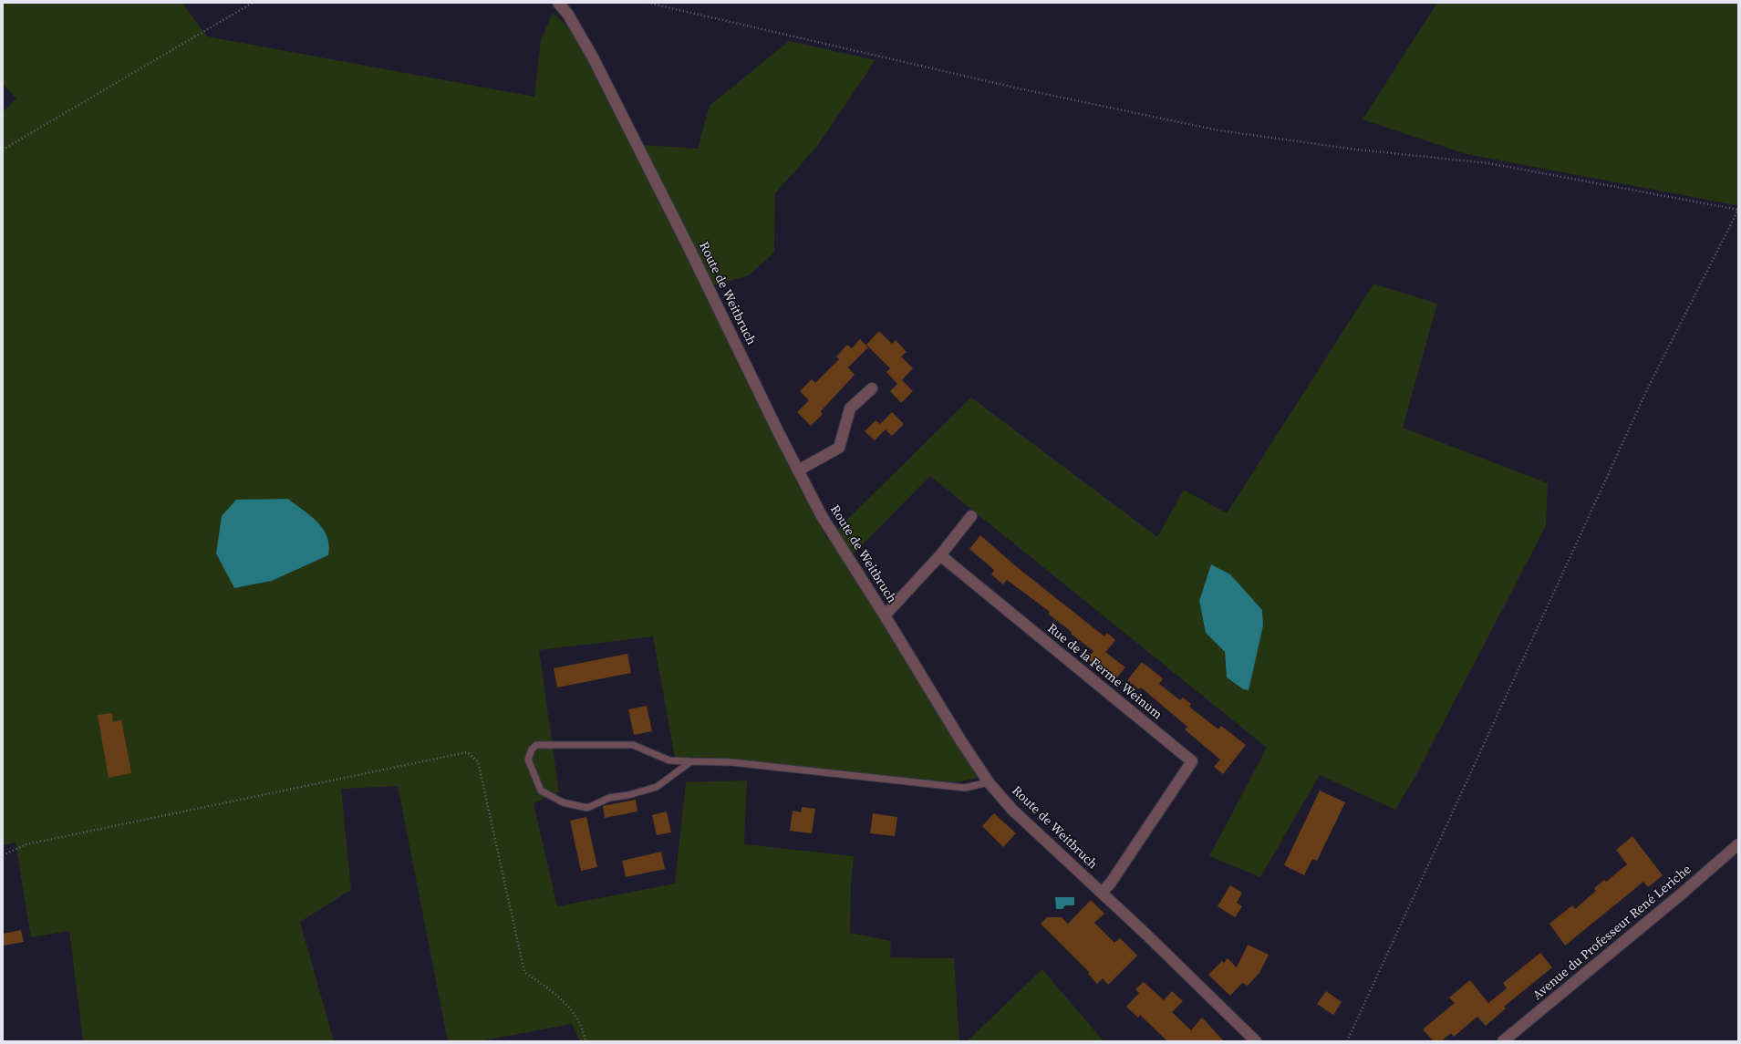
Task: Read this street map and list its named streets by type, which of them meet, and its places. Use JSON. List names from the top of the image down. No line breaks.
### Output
{"streets":{"street":["Route de Weitbruch","Rue de la Ferme Weinum","Avenue du Professeur René Leriche"]},"crossings":[["Route de Weitbruch","Rue de la Ferme Weinum"]]}
